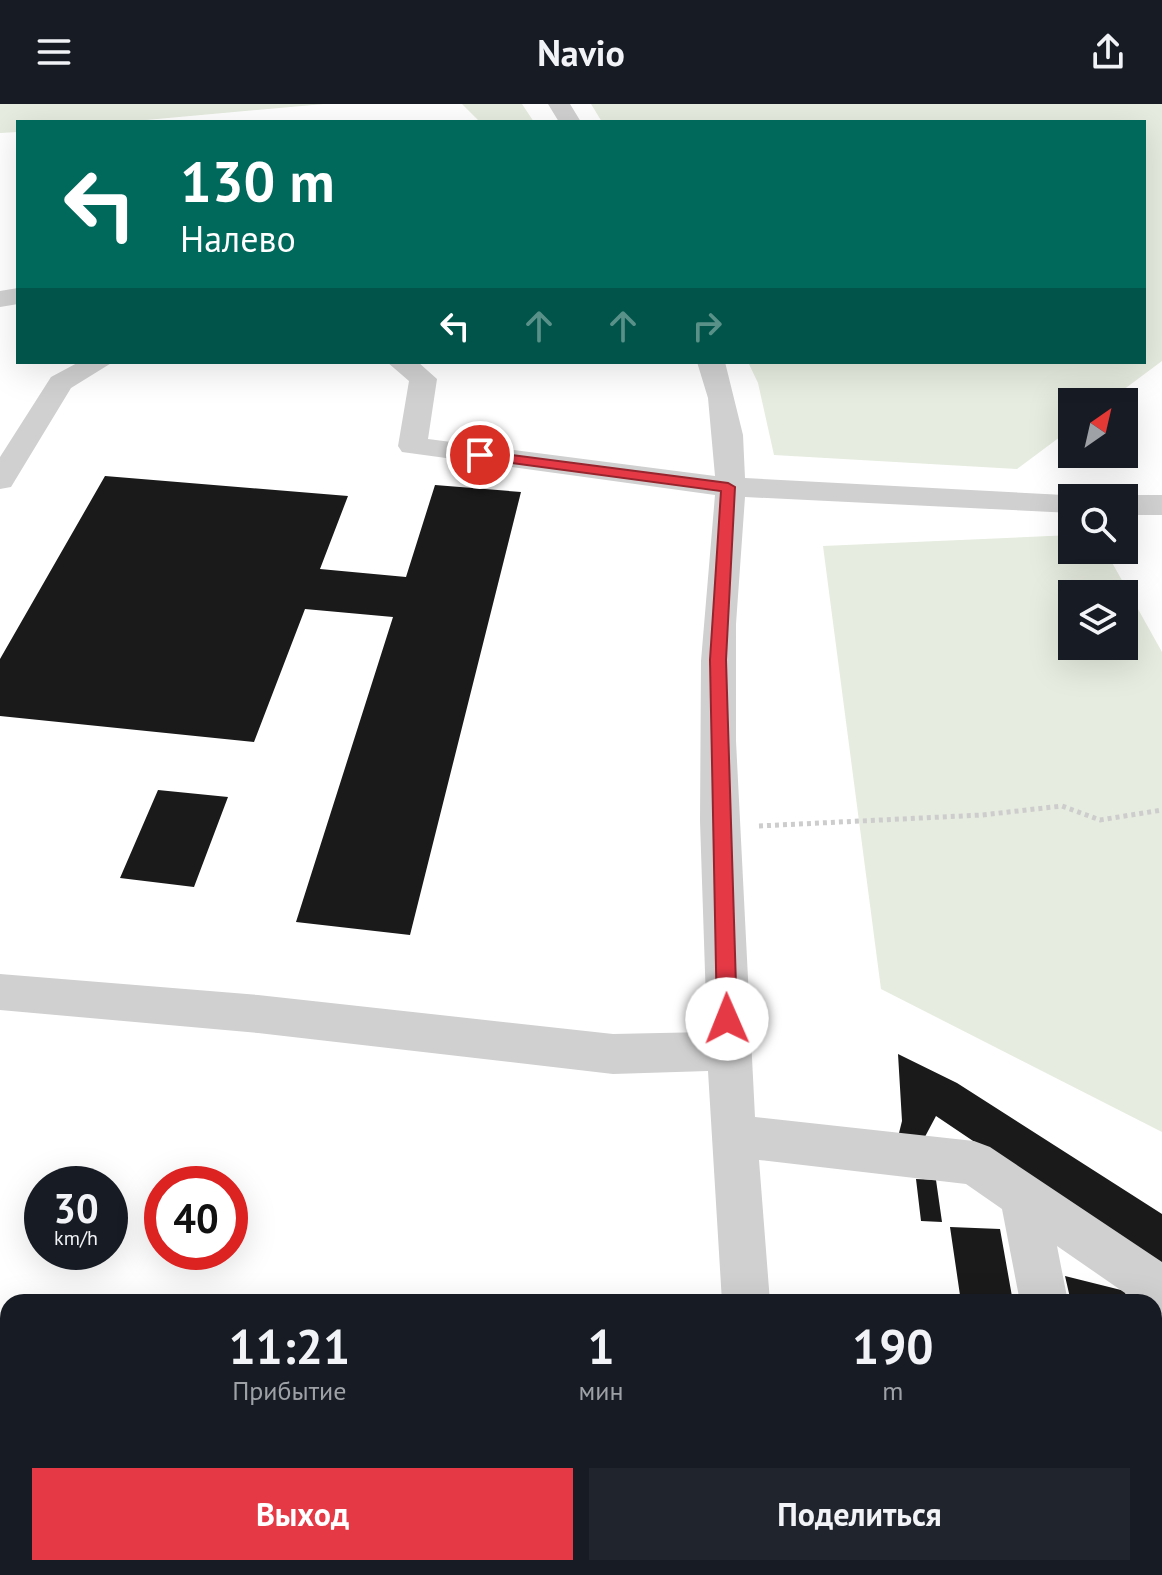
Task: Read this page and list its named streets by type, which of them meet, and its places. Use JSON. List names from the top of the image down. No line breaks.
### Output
{"north":"top right","page":{"header":"Navio","turn":["130 m","Налево"],"speed":"30 km/h","limit":"40","eta":["11:21","Прибытие","1","мин","190","m"],"buttons":["Выход","Поделиться"]}}
